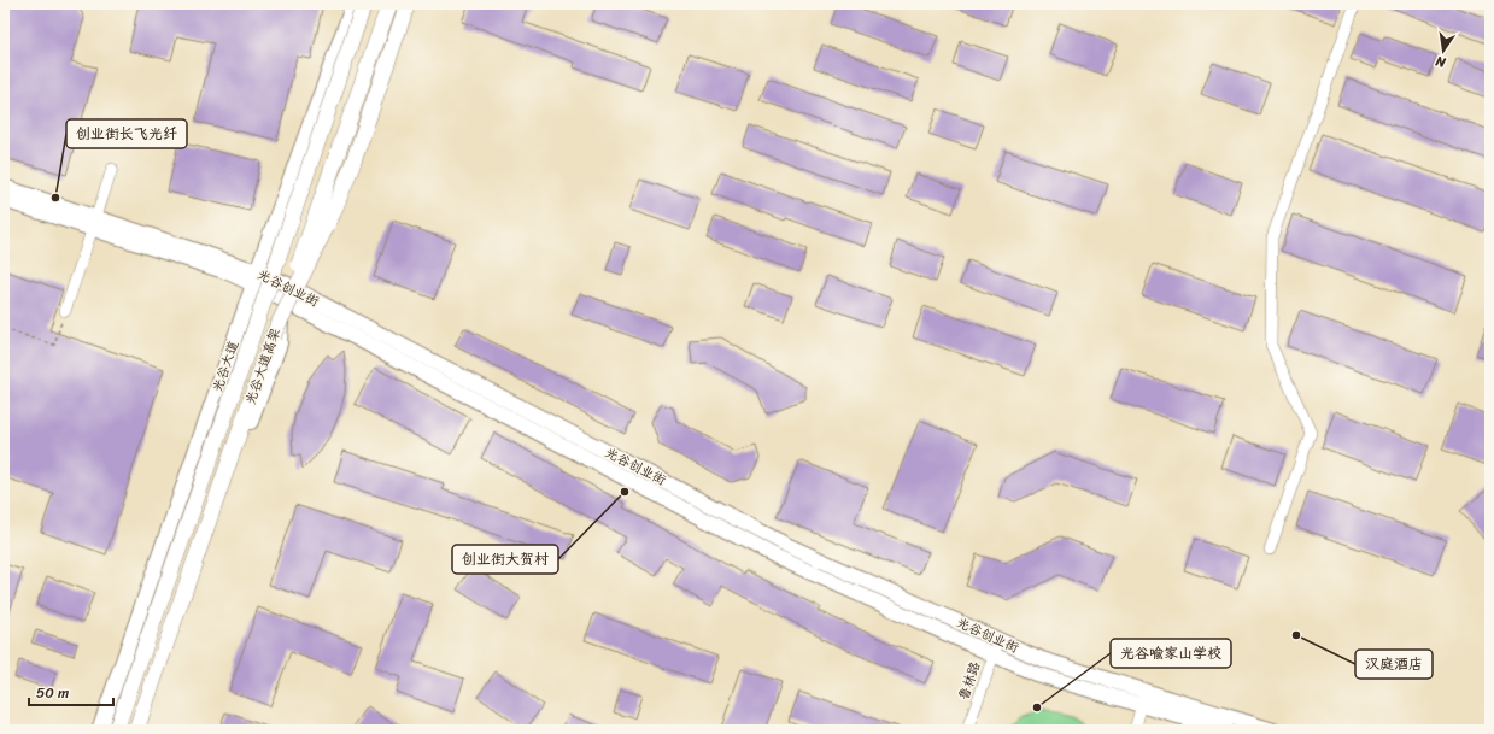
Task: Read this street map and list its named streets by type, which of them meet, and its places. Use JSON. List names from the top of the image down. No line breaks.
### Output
{"streets":{"highway":["光谷大道高架"],"main road":["光谷创业街","光谷大道"],"street":["鲁林路"]},"crossings":[["光谷创业街","光谷大道"],["光谷创业街","鲁林路"]],"places":["创业街长飞光纤","创业街大贺村","汉庭酒店","光谷喻家山学校"],"scale_bar":"50 m","north":"bottom"}
